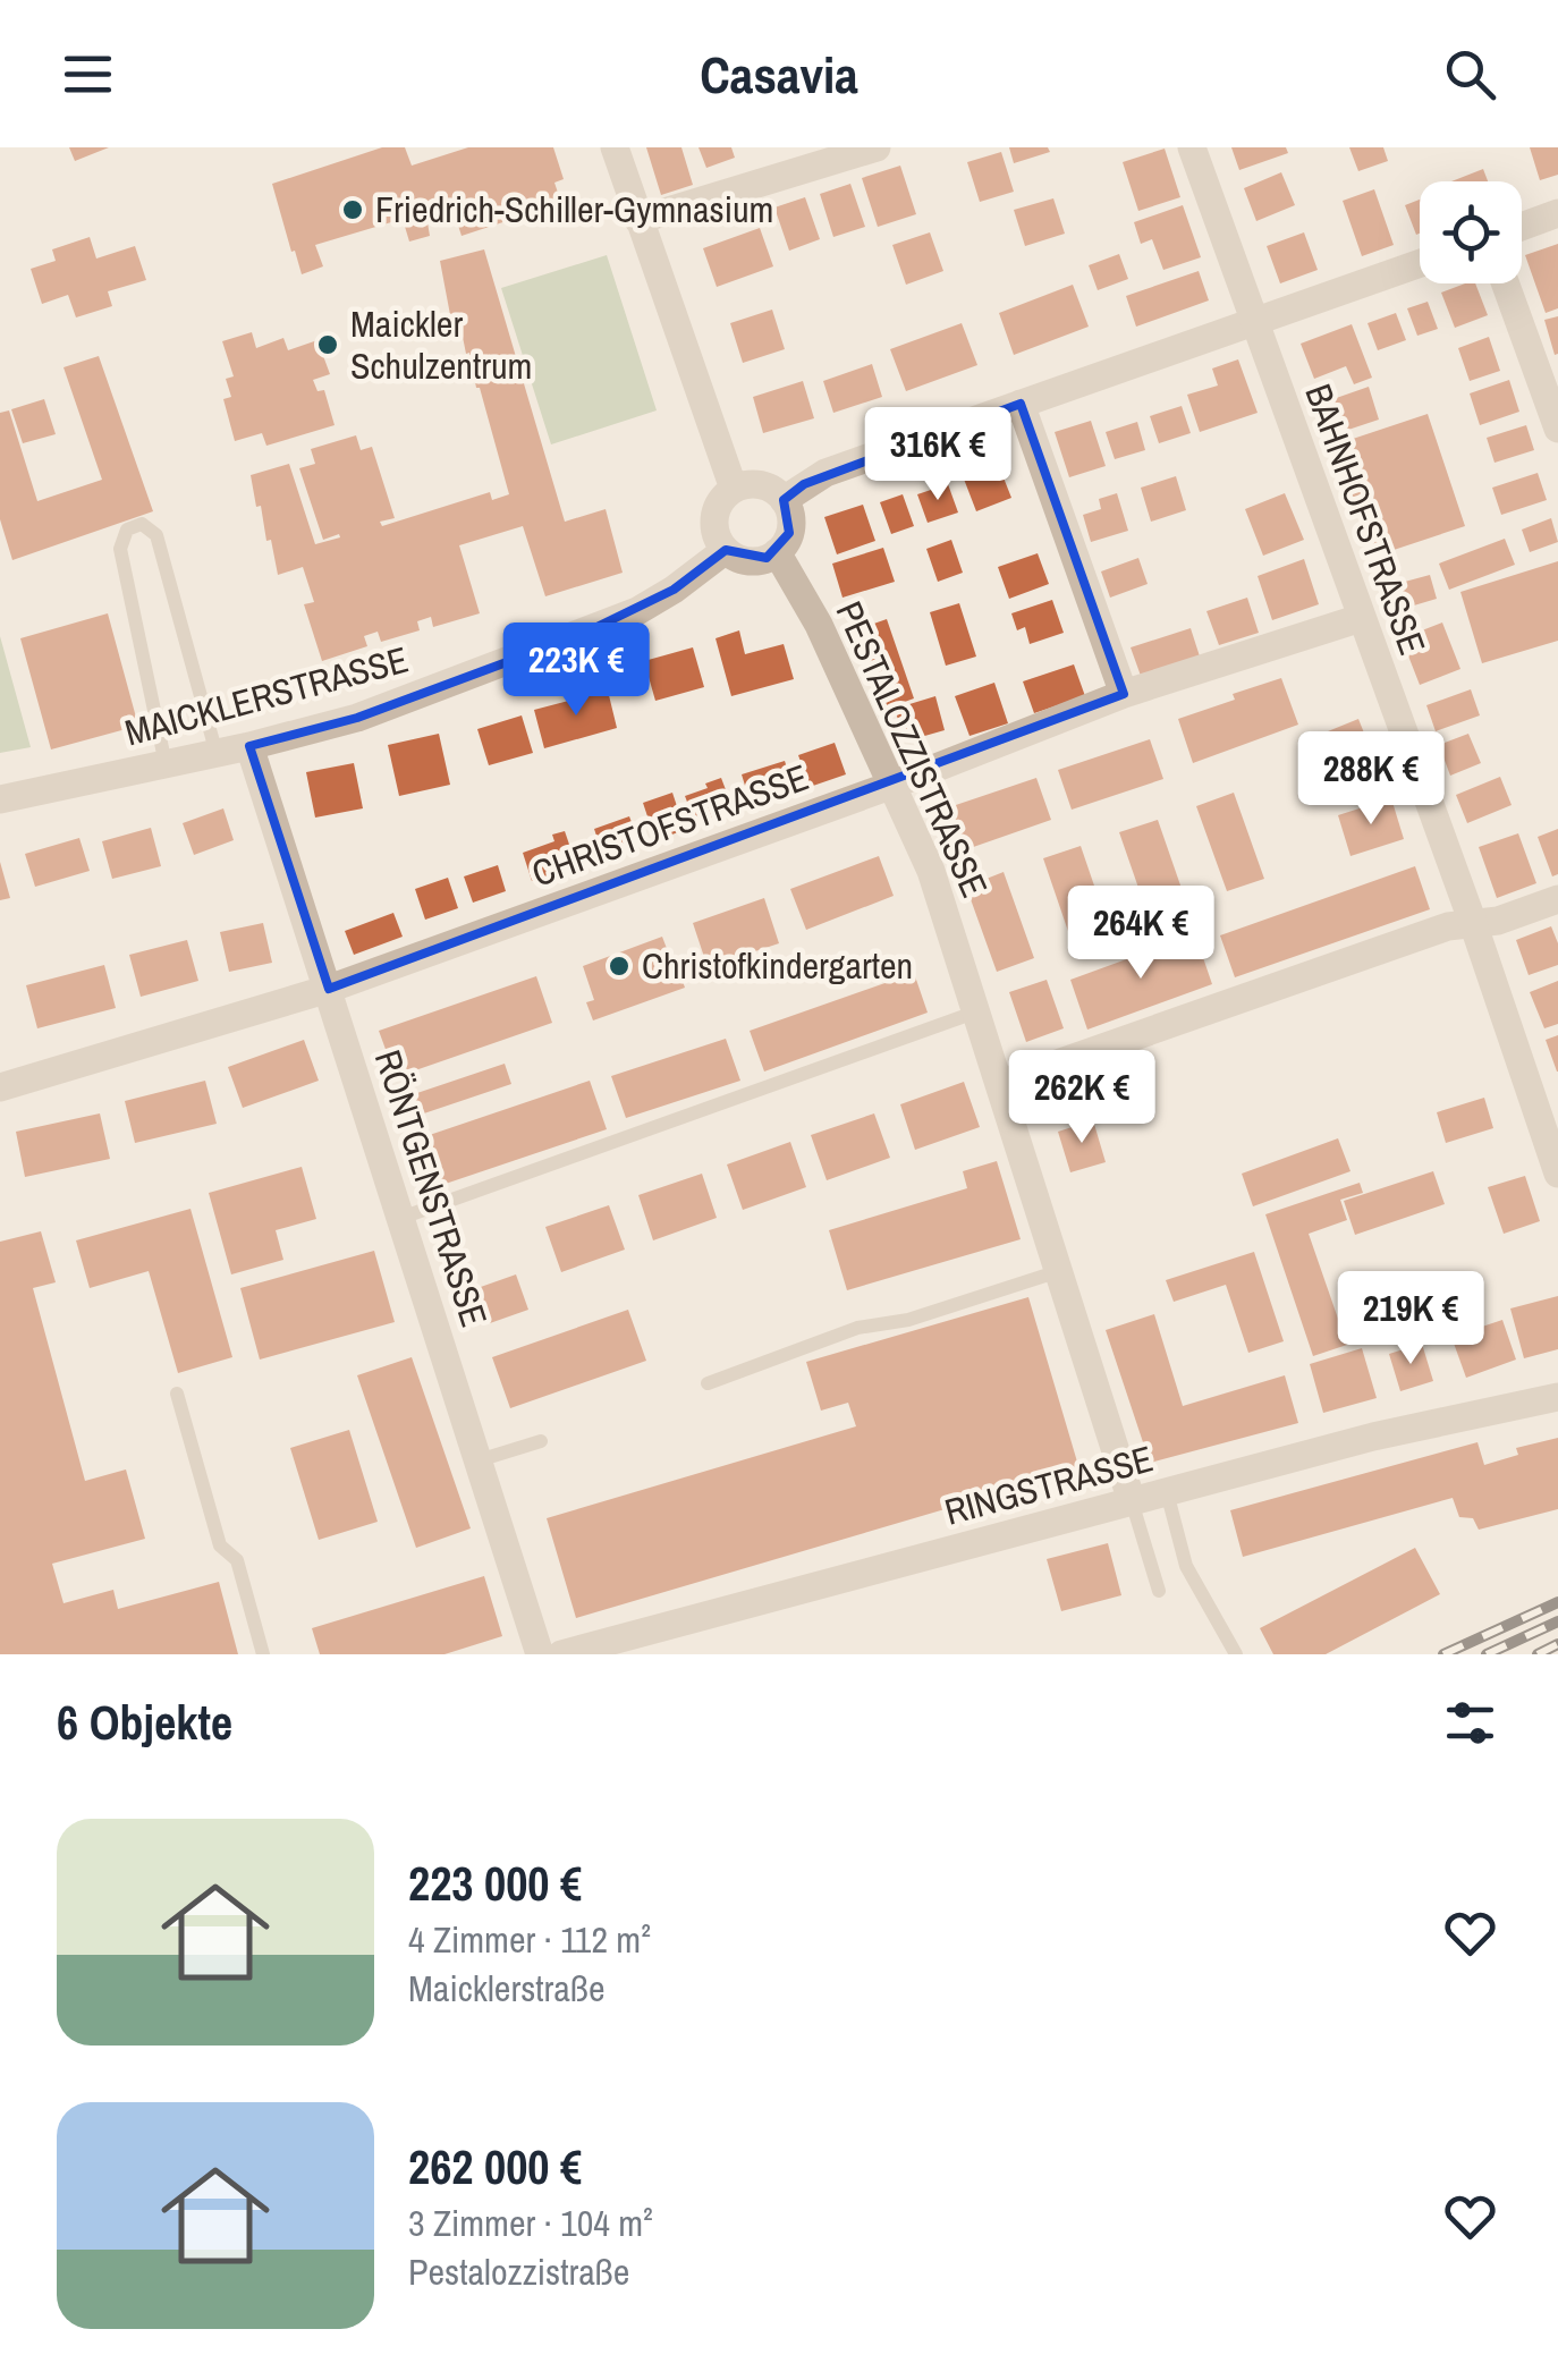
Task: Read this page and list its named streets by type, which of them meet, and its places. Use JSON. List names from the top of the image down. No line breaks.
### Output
{"streets":{"street":["BAHNHOFSTRASSE","MAICKLERSTRASSE","PESTALOZZISTRASSE","CHRISTOFSTRASSE","RÖNTGENSTRASSE","RINGSTRASSE"]},"crossings":[["BAHNHOFSTRASSE","CHRISTOFSTRASSE"],["MAICKLERSTRASSE","PESTALOZZISTRASSE"],["MAICKLERSTRASSE","RÖNTGENSTRASSE"],["PESTALOZZISTRASSE","CHRISTOFSTRASSE"],["PESTALOZZISTRASSE","RINGSTRASSE"],["CHRISTOFSTRASSE","RÖNTGENSTRASSE"]],"places":["Friedrich-Schiller-Gymnasium","Maickler Schulzentrum","Christofkindergarten"],"page":{"header":"Casavia","price":["316K €","223K €","288K €","264K €","262K €","219K €"],"heading":"6 Objekte","list":[{"name":"223 000 €","note":"4 Zimmer · 112 m² · Maicklerstraße"},{"name":"262 000 €","note":"3 Zimmer · 104 m² · Pestalozzistraße"}]}}
